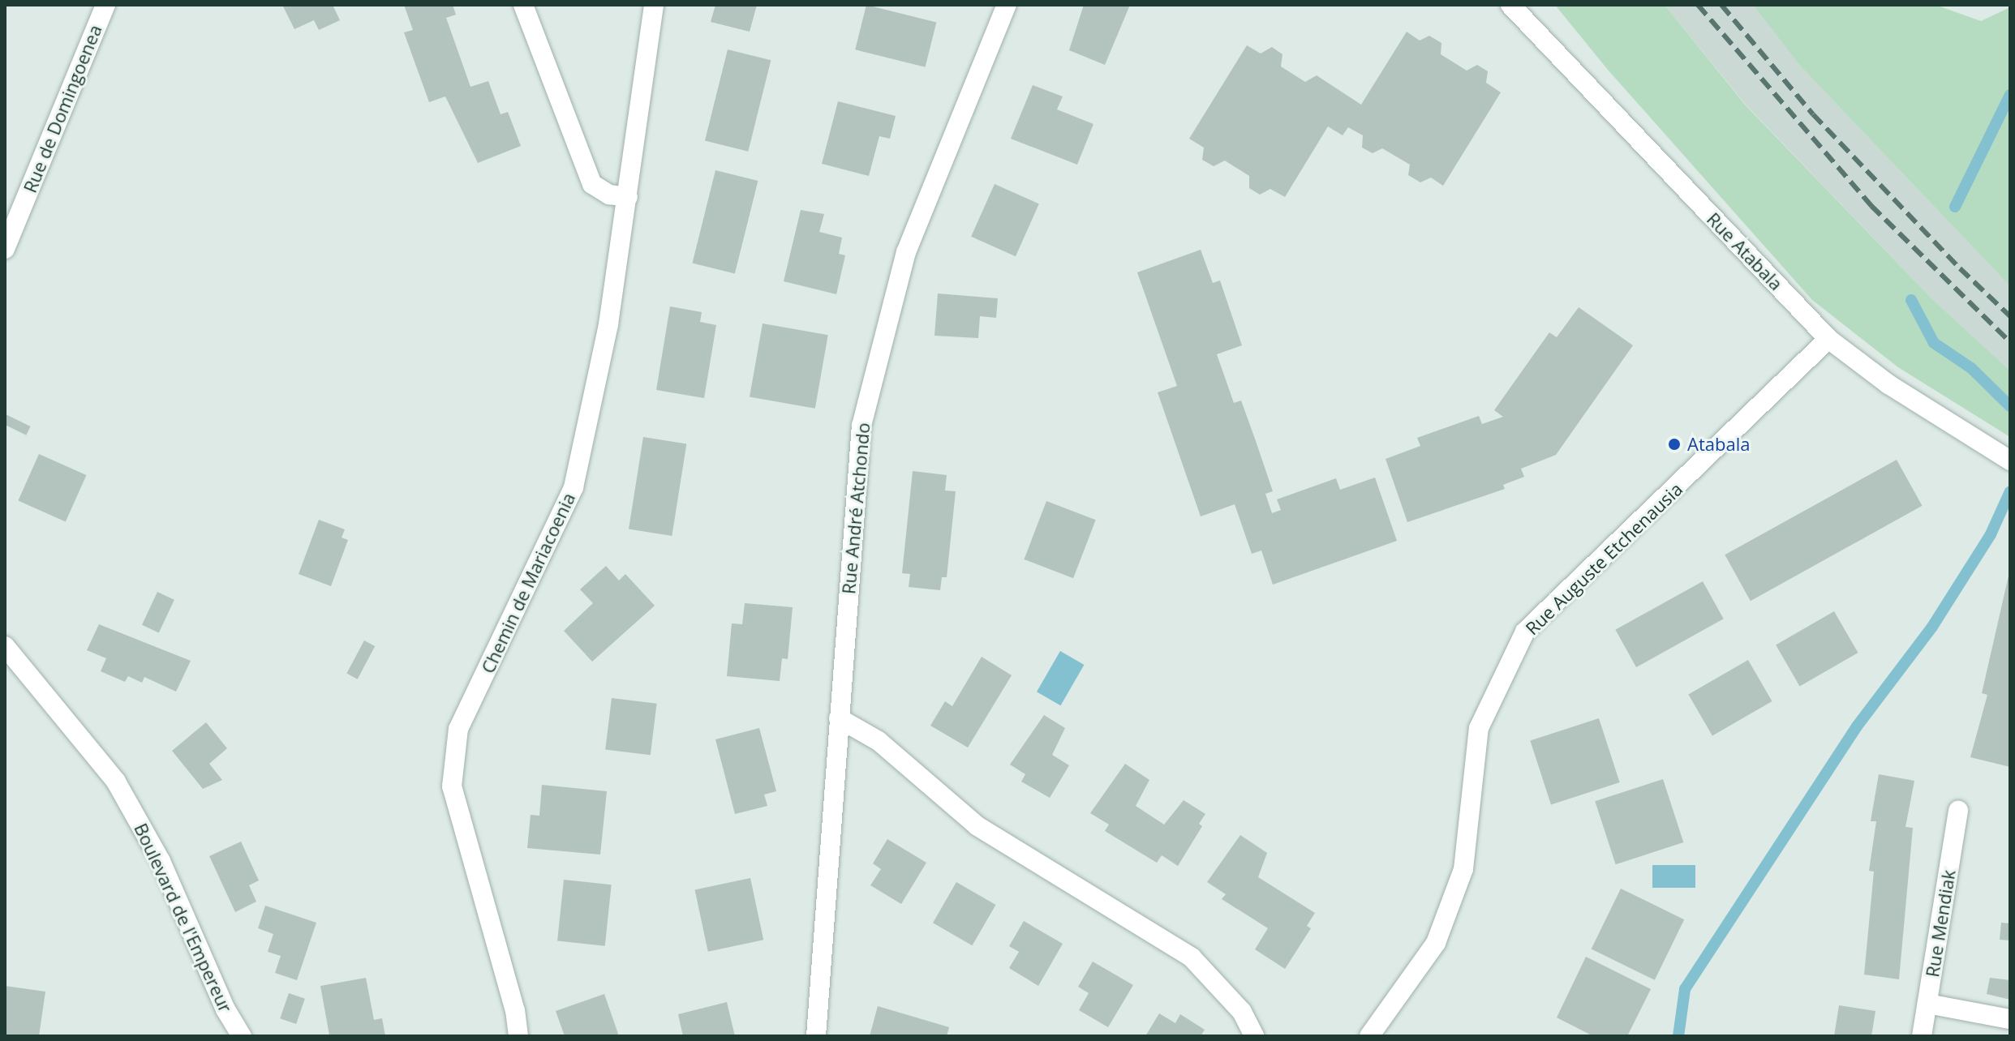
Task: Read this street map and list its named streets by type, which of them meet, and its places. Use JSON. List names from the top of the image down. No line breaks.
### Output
{"streets":{"street":["Rue de Domingoenea","Rue Atabala","Rue André Atchondo","Rue Auguste Etchenausia","Chemin de Mariacoenia","Boulevard de l'Empereur","Rue Mendiak"]},"crossings":[["Rue Atabala","Rue Auguste Etchenausia"]],"places":["Atabala"]}
